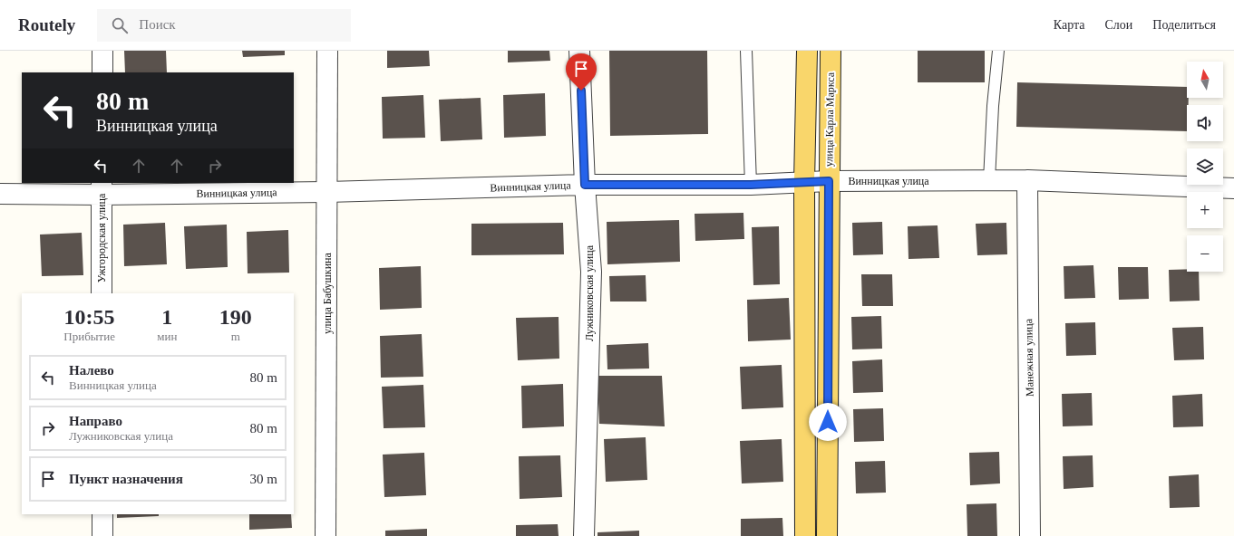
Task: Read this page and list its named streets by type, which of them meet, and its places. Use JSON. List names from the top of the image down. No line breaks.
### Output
{"streets":{"main road":["улица Карла Маркса"],"street":["Винницкая улица","Ужгородская улица","улица Бабушкина","Лужниковская улица","Манежная улица"]},"crossings":[["улица Карла Маркса","Винницкая улица"],["Винницкая улица","Ужгородская улица"],["Винницкая улица","улица Бабушкина"],["Винницкая улица","Лужниковская улица"],["Винницкая улица","Манежная улица"]],"north":"top","page":{"header":"Routely","search":"Поиск","nav":["Карта","Слои","Поделиться"],"map_buttons":["+","−"],"turn":["80 m","Винницкая улица"],"eta":["10:55","Прибытие","1","мин","190","m"],"list":[{"name":"Налево","note":"Винницкая улица","value":"80 m"},{"name":"Направо","note":"Лужниковская улица","value":"80 m"},{"name":"Пункт назначения","value":"30 m"}]}}
